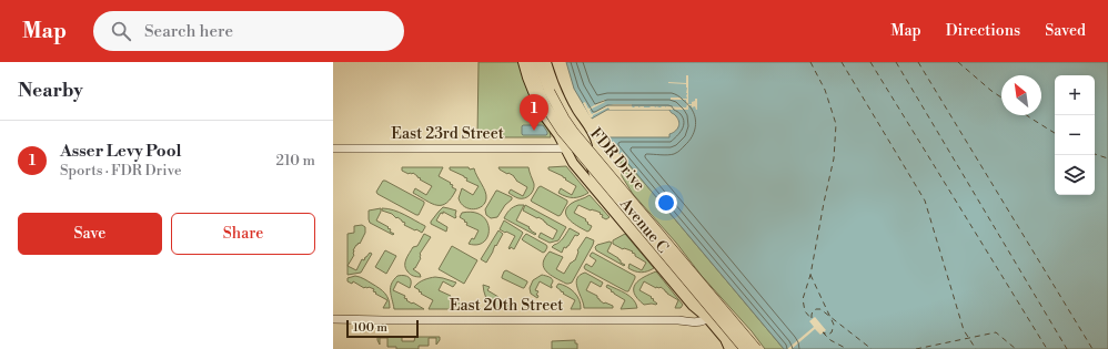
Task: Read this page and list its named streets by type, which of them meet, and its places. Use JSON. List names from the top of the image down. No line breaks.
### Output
{"streets":{"highway":["FDR Drive"],"main road":["Avenue C"],"street":["East 23rd Street","East 20th Street"]},"crossings":[["East 23rd Street","FDR Drive"],["East 23rd Street","Avenue C"],["FDR Drive","Avenue C"],["Avenue C","East 20th Street"]],"scale_bar":"100 m","north":"top left","page":{"header":"Map","search":"Search here","nav":["Map","Directions","Saved"],"heading":"Nearby","map_buttons":["+","−"],"pins":"1","list":[{"mark":"1","name":"Asser Levy Pool","note":"Sports · FDR Drive","value":"210 m"}],"buttons":["Save","Share"],"scale":"100 m"}}
